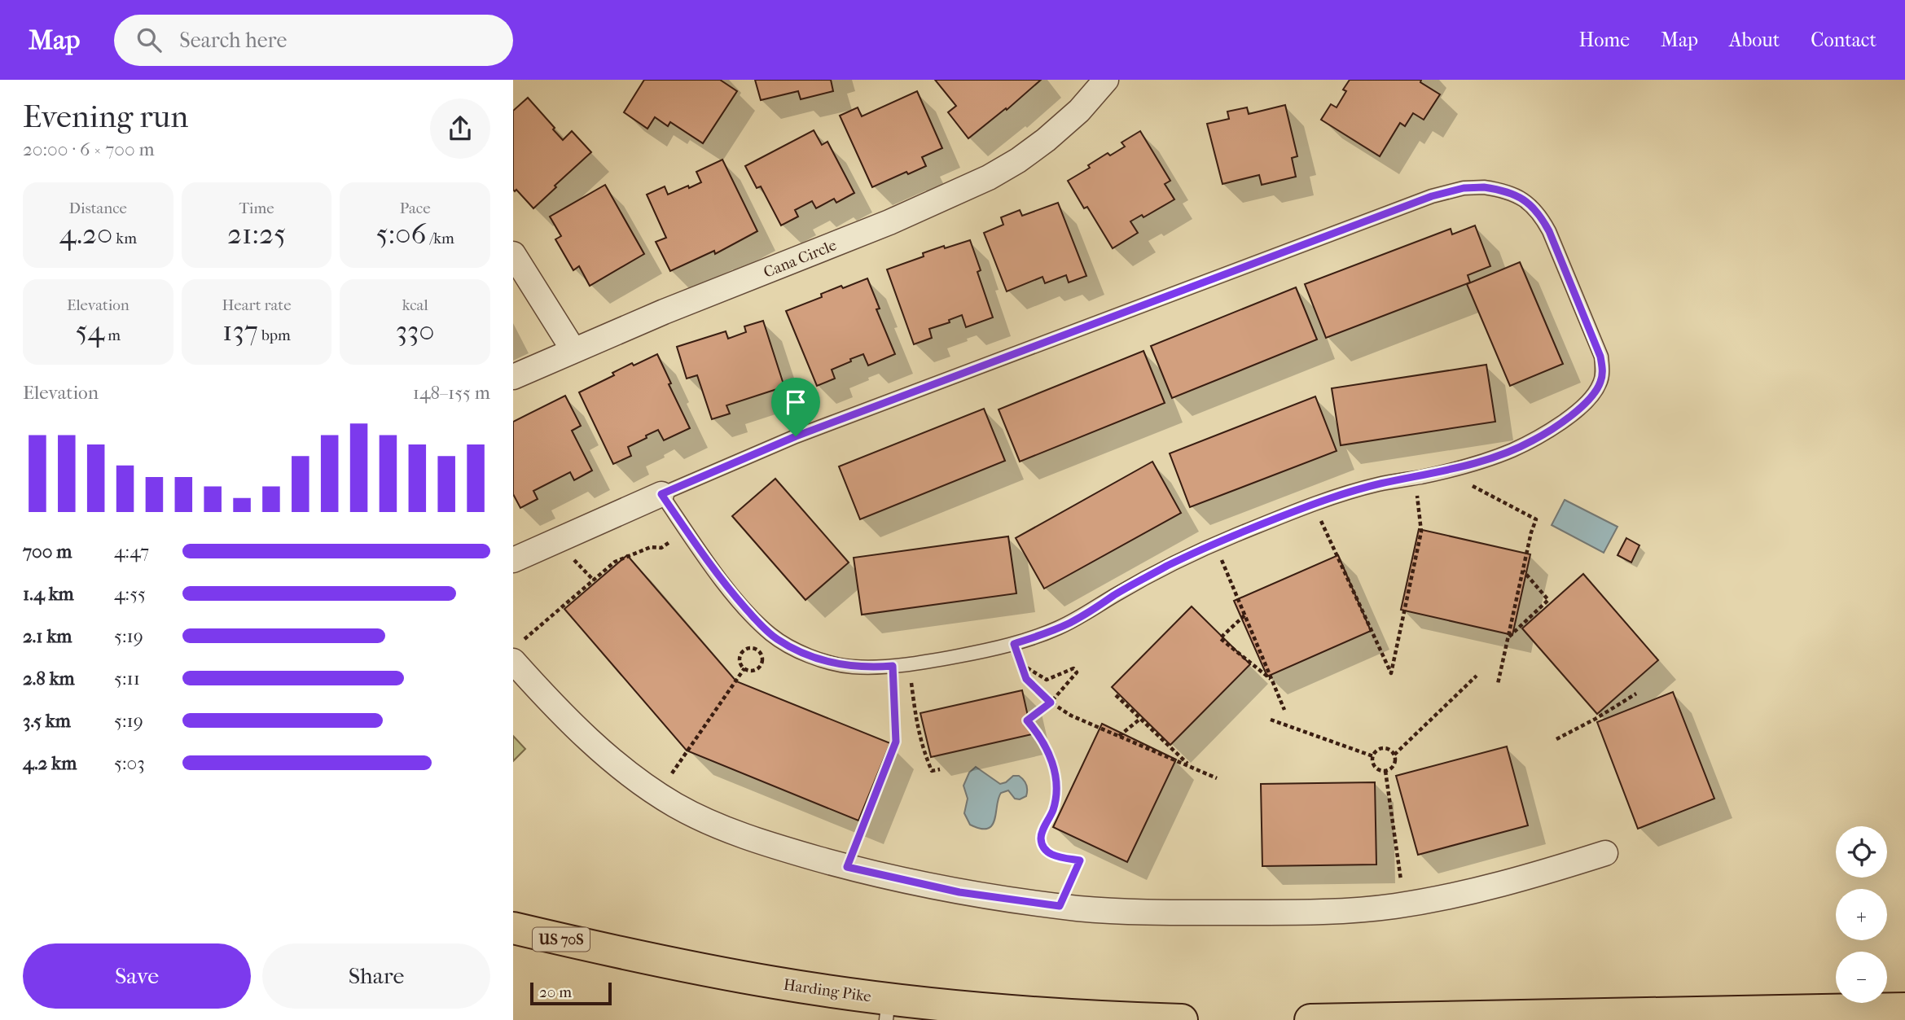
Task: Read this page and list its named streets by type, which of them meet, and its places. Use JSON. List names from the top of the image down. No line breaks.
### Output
{"streets":{"main road":["US 70S","Harding Pike"],"street":["Cana Circle"]},"scale_bar":"20 m","page":{"header":"Map","search":"Search here","nav":["Home","Map","About","Contact"],"heading":["Evening run","20:00 · 6 × 700 m"],"stats":[["Distance","4.20 km"],["Time","21:25"],["Pace","5:06 /km"],["Elevation","54 m"],["Heart rate","137 bpm"],["kcal","330"]],"chart":["Elevation","148–155 m"],"list":[{"name":"700 m","note":"4:47"},{"name":"1.4 km","note":"4:55"},{"name":"2.1 km","note":"5:19"},{"name":"2.8 km","note":"5:11"},{"name":"3.5 km","note":"5:19"},{"name":"4.2 km","note":"5:03"}],"map_buttons":["+","−"],"buttons":["Save","Share"],"scale":"20 m"}}
